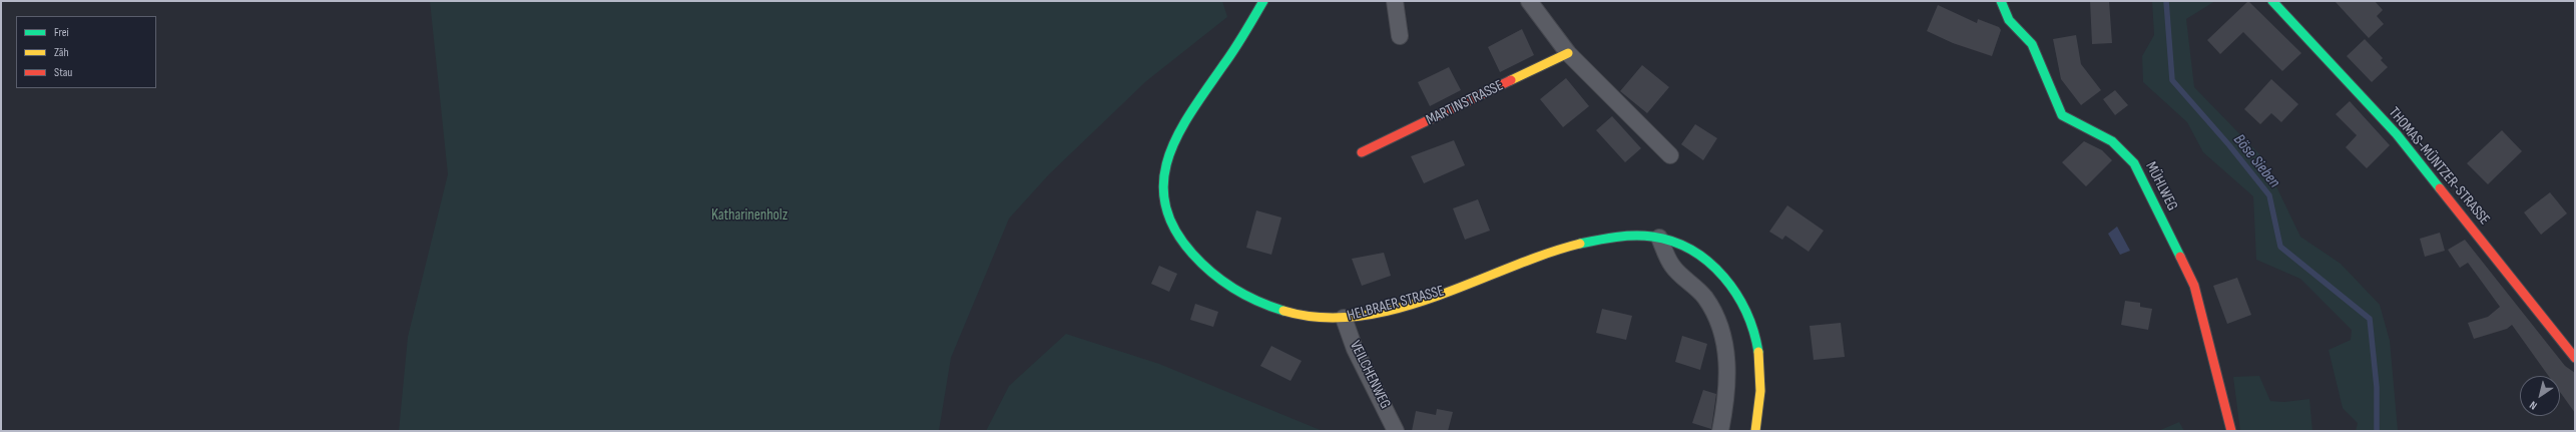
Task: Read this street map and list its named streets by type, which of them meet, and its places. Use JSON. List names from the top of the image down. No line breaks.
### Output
{"streets":{"street":["MARTINSTRASSE","THOMAS-MÜNTZER-STRASSE","MÜHLWEG","HELBRAER STRASSE","VEILCHENWEG"]},"crossings":[["HELBRAER STRASSE","VEILCHENWEG"]],"water":["Böse Sieben"],"parks":["Katharinenholz"],"legend":["Frei","Zäh","Stau"],"north":"bottom left"}
